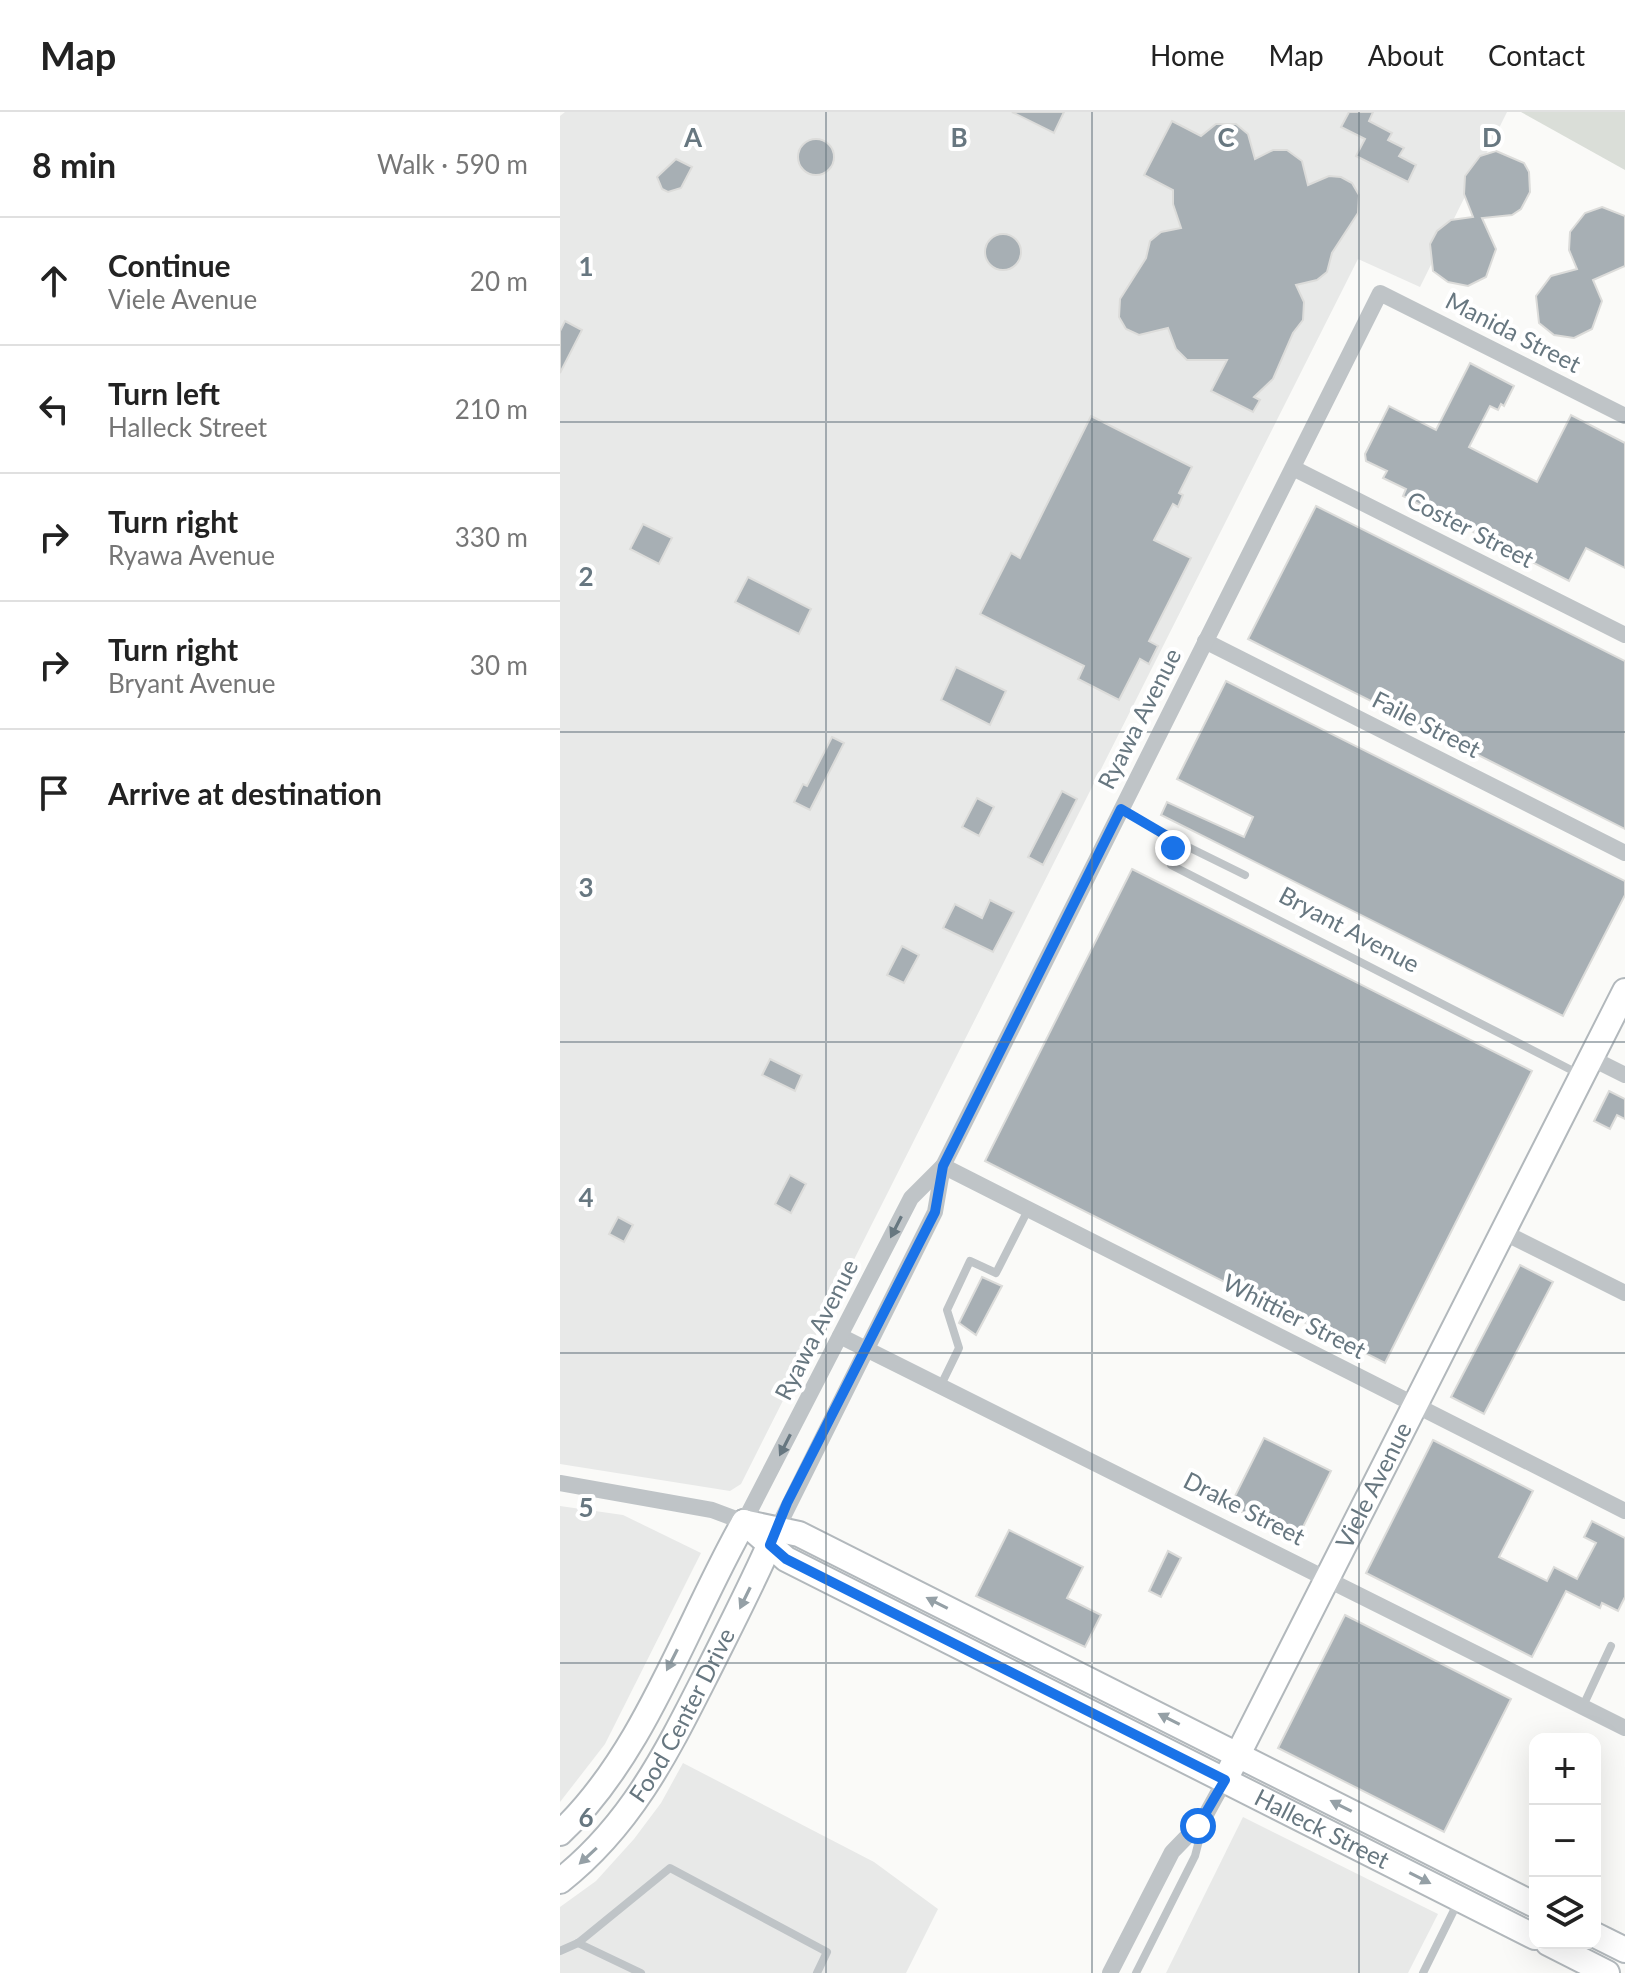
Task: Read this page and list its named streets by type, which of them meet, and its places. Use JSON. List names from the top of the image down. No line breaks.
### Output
{"streets":{"main road":["Viele Avenue","Food Center Drive","Halleck Street"],"street":["Manida Street","Coster Street","Ryawa Avenue","Faile Street","Bryant Avenue","Whittier Street","Drake Street"]},"crossings":[["Manida Street","Ryawa Avenue"],["Coster Street","Ryawa Avenue"],["Ryawa Avenue","Faile Street"],["Ryawa Avenue","Whittier Street"],["Ryawa Avenue","Drake Street"],["Ryawa Avenue","Food Center Drive"],["Ryawa Avenue","Halleck Street"],["Bryant Avenue","Viele Avenue"],["Whittier Street","Viele Avenue"],["Viele Avenue","Drake Street"],["Viele Avenue","Halleck Street"],["Food Center Drive","Halleck Street"]],"one_way":["Food Center Drive"],"page":{"header":"Map","nav":["Home","Map","About","Contact"],"heading":["8 min","Walk · 590 m"],"list":[["Continue","Viele Avenue","20 m"],["Turn left","Halleck Street","210 m"],["Turn right","Ryawa Avenue","330 m"],["Turn right","Bryant Avenue","30 m"],"Arrive at destination"],"map_buttons":["+","−"]},"grid":{"columns":["A","B","C","D"],"rows":["1","2","3","4","5","6"]}}
